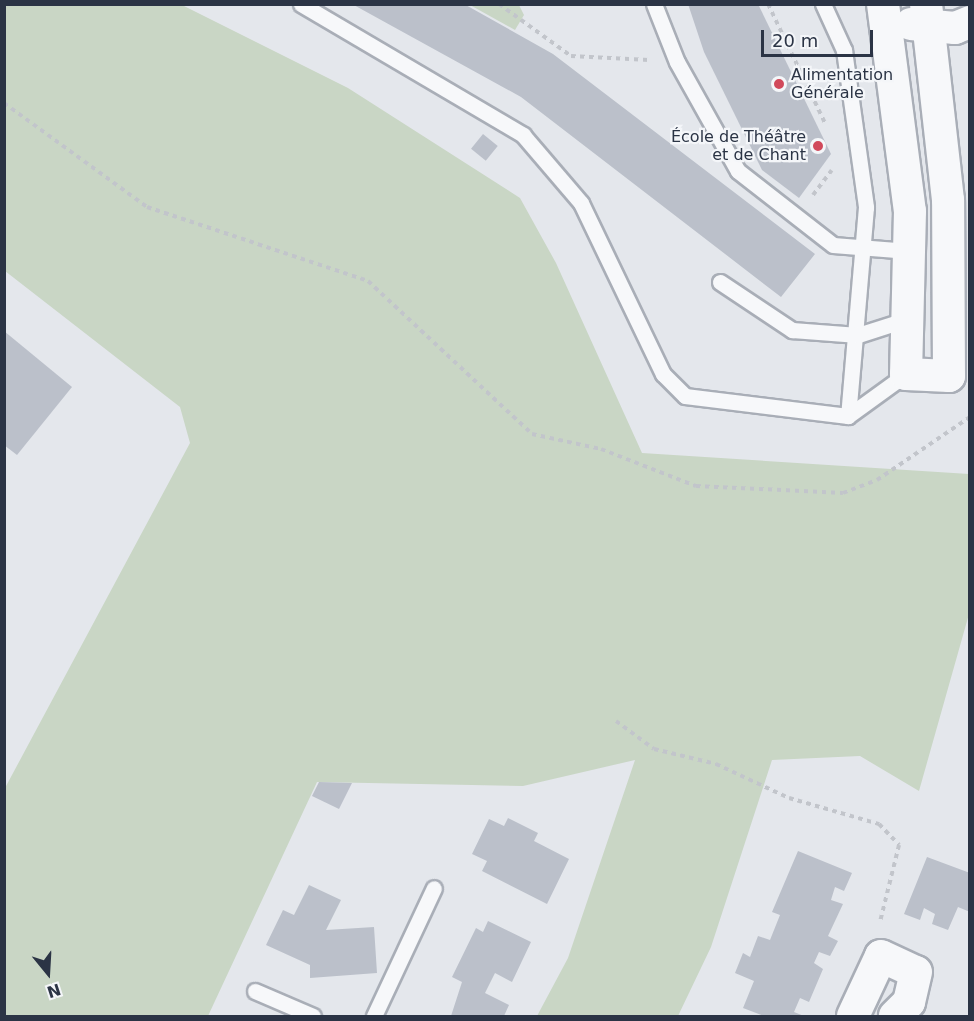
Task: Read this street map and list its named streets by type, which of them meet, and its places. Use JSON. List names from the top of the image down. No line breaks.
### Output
{"places":["Alimentation Générale","École de Théâtre et de Chant"],"scale_bar":"20 m","north":"bottom"}
